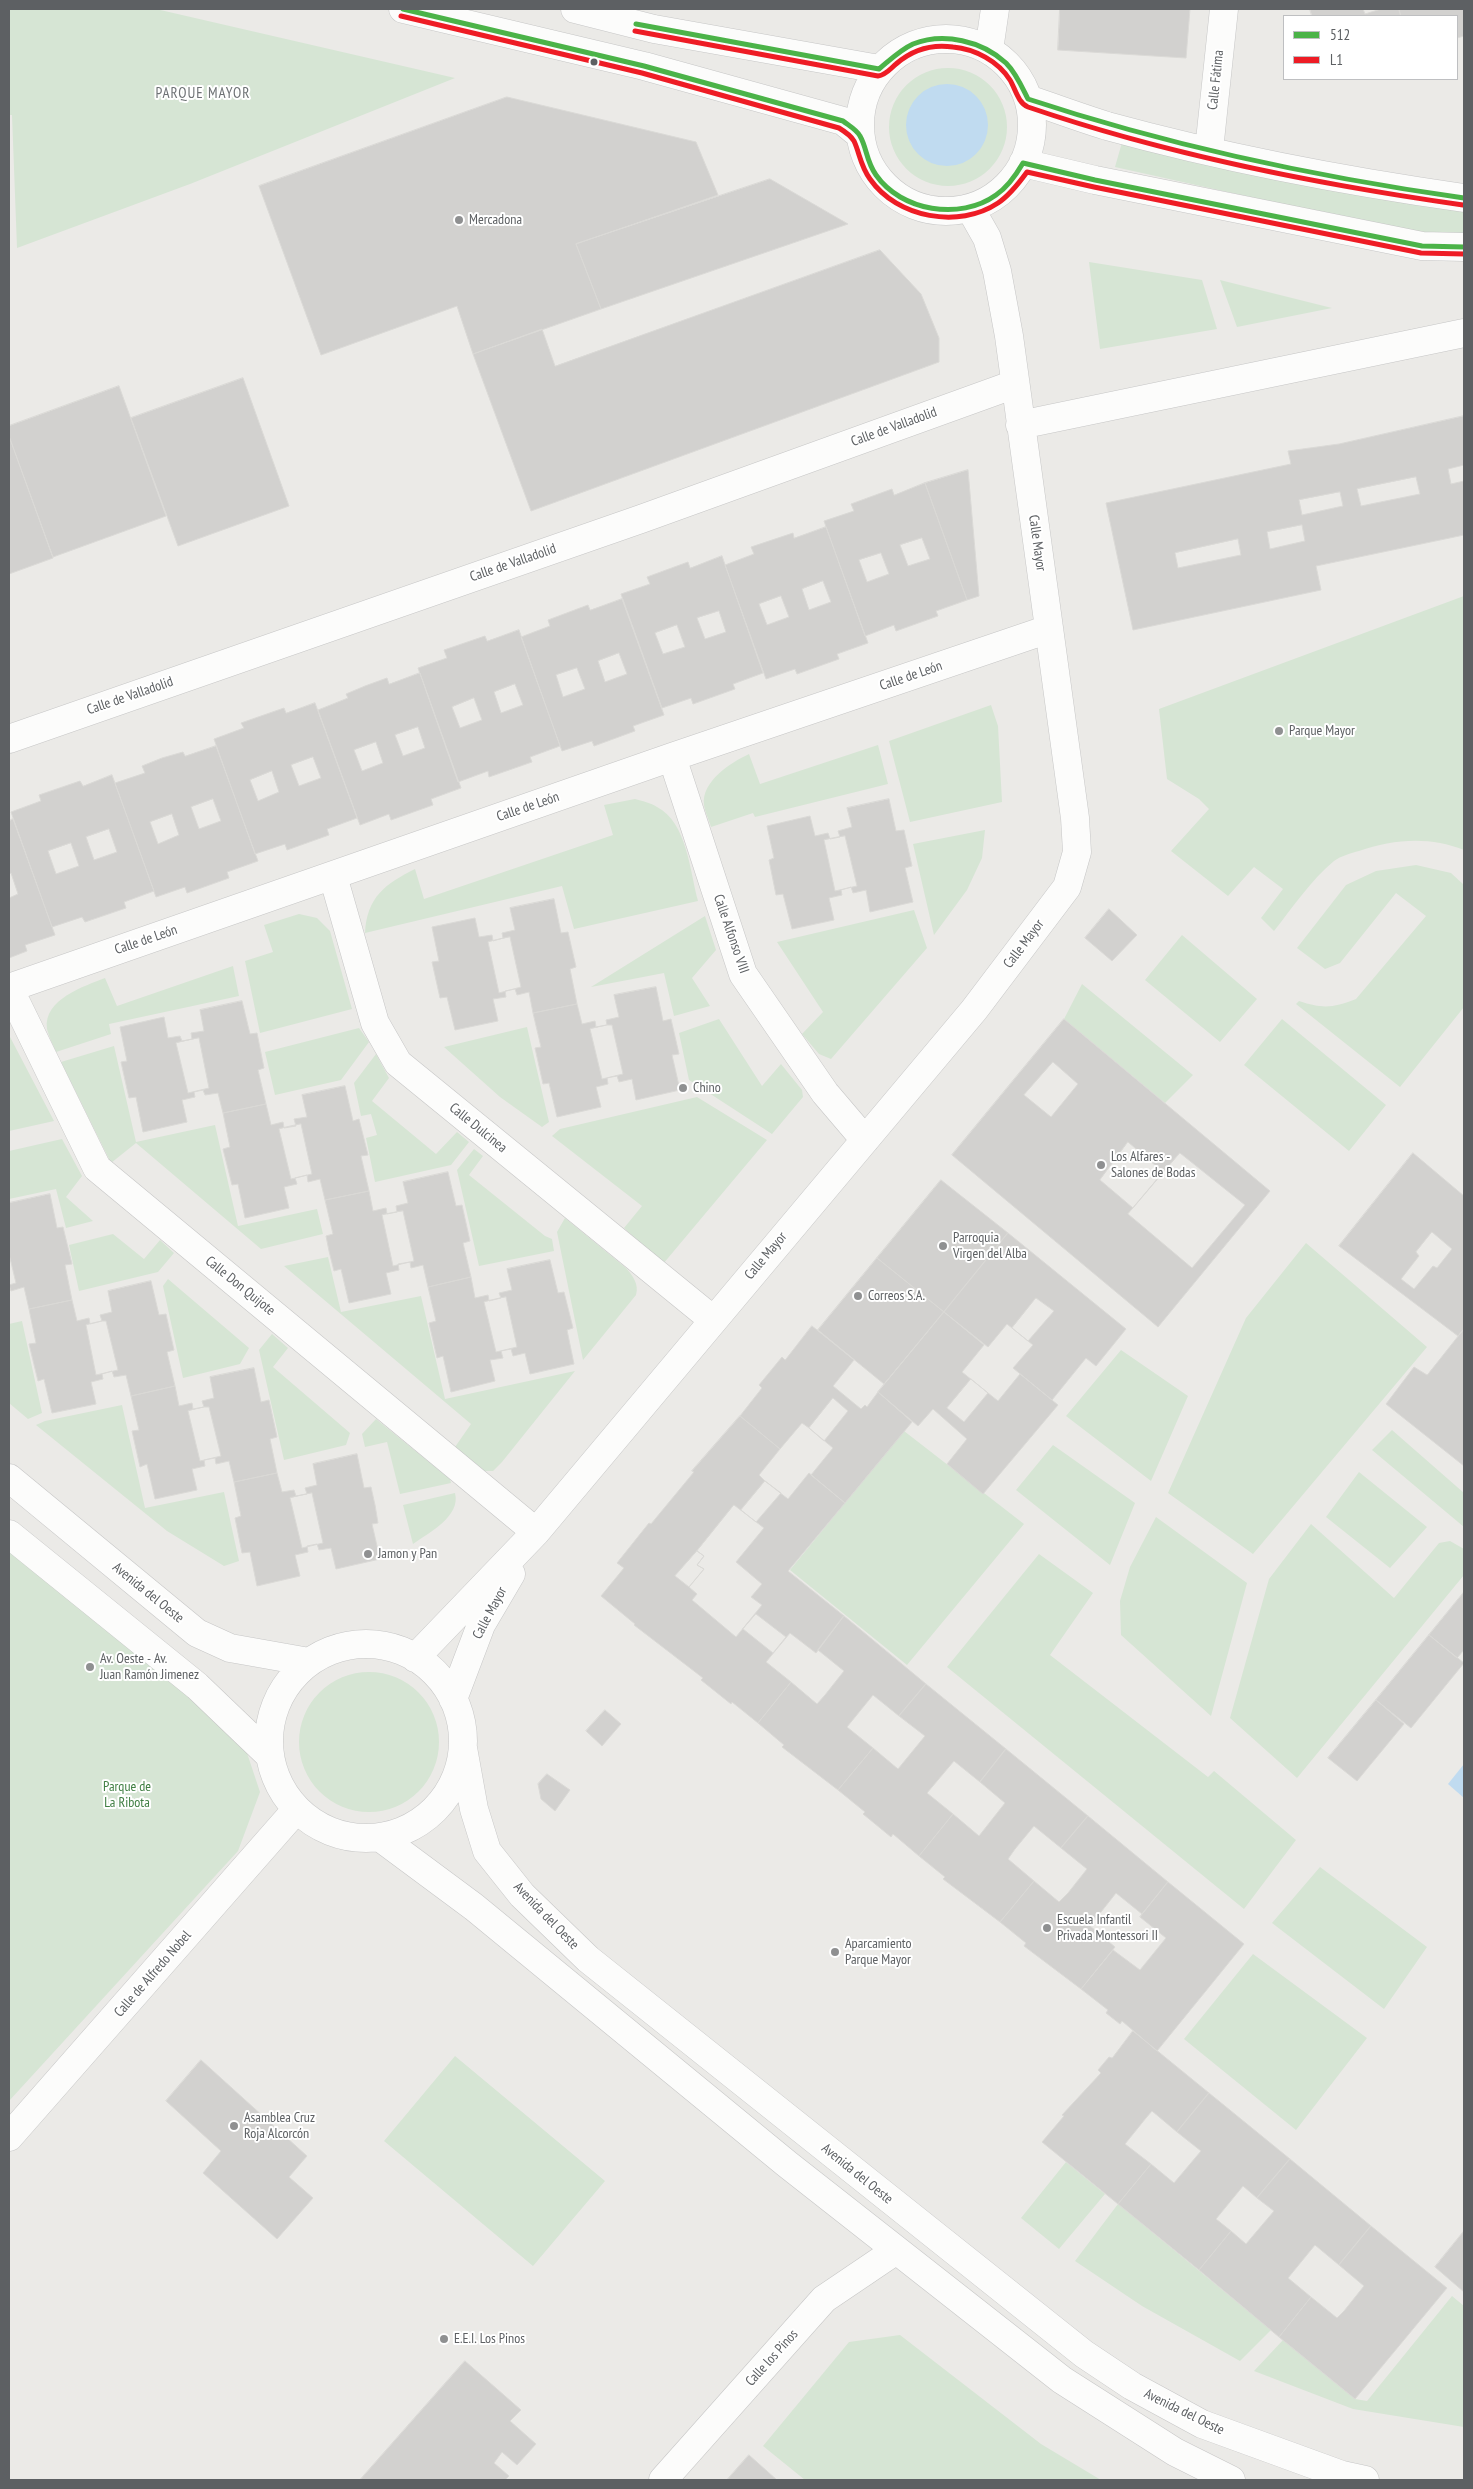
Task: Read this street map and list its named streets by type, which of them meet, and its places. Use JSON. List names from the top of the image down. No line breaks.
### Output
{"streets":{"street":["Calle Fátima","Calle de Valladolid","Calle Mayor","Calle de León","Calle Alfonso VIII","Calle Dulcinea","Calle Don Quijote","Avenida del Oeste","Calle de Alfredo Nobel","Calle los Pinos"]},"crossings":[["Calle de Valladolid","Calle Mayor"],["Calle Mayor","Calle de León"],["Calle Mayor","Calle Alfonso VIII"],["Calle Mayor","Calle Dulcinea"],["Calle Mayor","Calle Don Quijote"],["Calle de León","Calle Alfonso VIII"],["Calle de León","Calle Dulcinea"],["Calle de León","Calle Don Quijote"]],"districts":["PARQUE MAYOR"],"parks":["Parque de La Ribota"],"places":["Mercadona","Parque Mayor","Chino","Los Alfares - Salones de Bodas","Parroquia Virgen del Alba","Correos S.A.","Jamon y Pan","Av. Oeste - Av. Juan Ramón Jimenez","Escuela Infantil Privada Montessori II","Aparcamiento Parque Mayor","Asamblea Cruz Roja Alcorcón","E.E.I. Los Pinos"],"lines":["transit line 512","transit line L1"],"legend":["512","L1"]}
